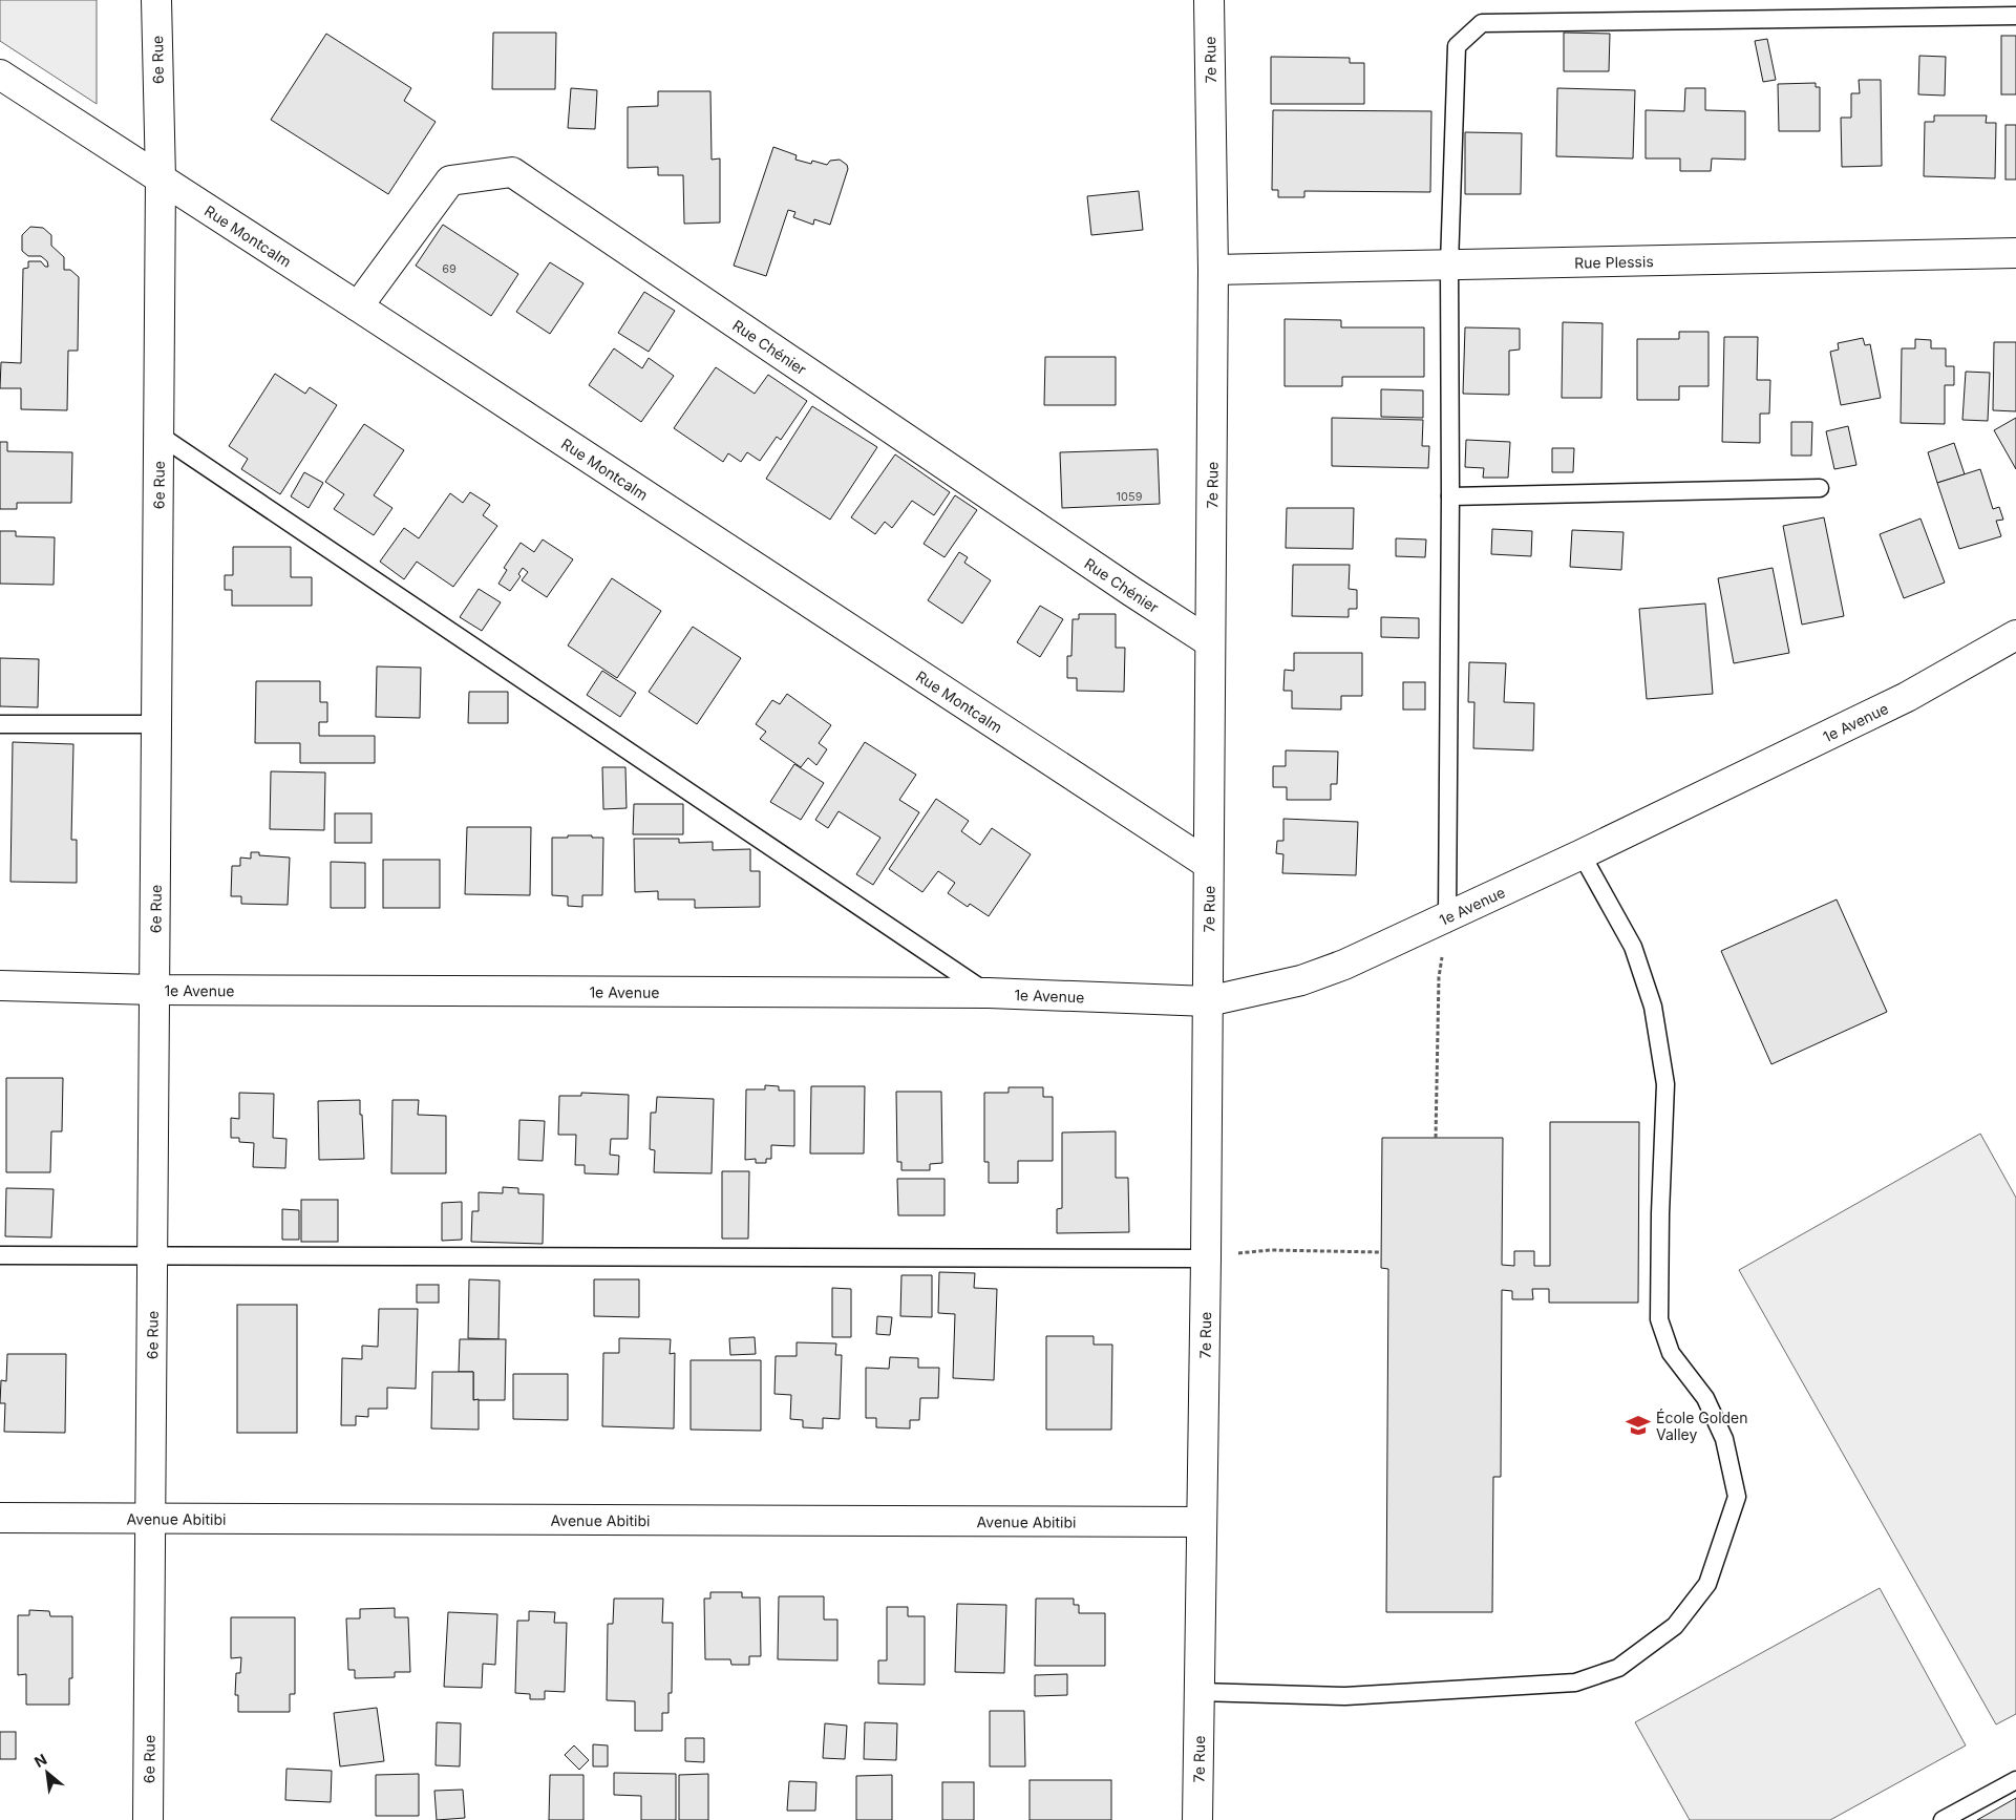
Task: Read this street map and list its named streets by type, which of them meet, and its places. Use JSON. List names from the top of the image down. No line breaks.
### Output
{"streets":{"street":["6e Rue","7e Rue","Rue Montcalm","Rue Plessis","Rue Chénier","1e Avenue","Avenue Abitibi"]},"crossings":[["6e Rue","Rue Montcalm"],["6e Rue","1e Avenue"],["6e Rue","Avenue Abitibi"],["7e Rue","Rue Montcalm"],["7e Rue","Rue Plessis"],["7e Rue","Rue Chénier"],["7e Rue","1e Avenue"],["7e Rue","Avenue Abitibi"],["Rue Montcalm","Rue Chénier"]],"places":{"school or university":["École Golden Valley"]},"house_numbers":["69","1059"],"north":"top left"}
